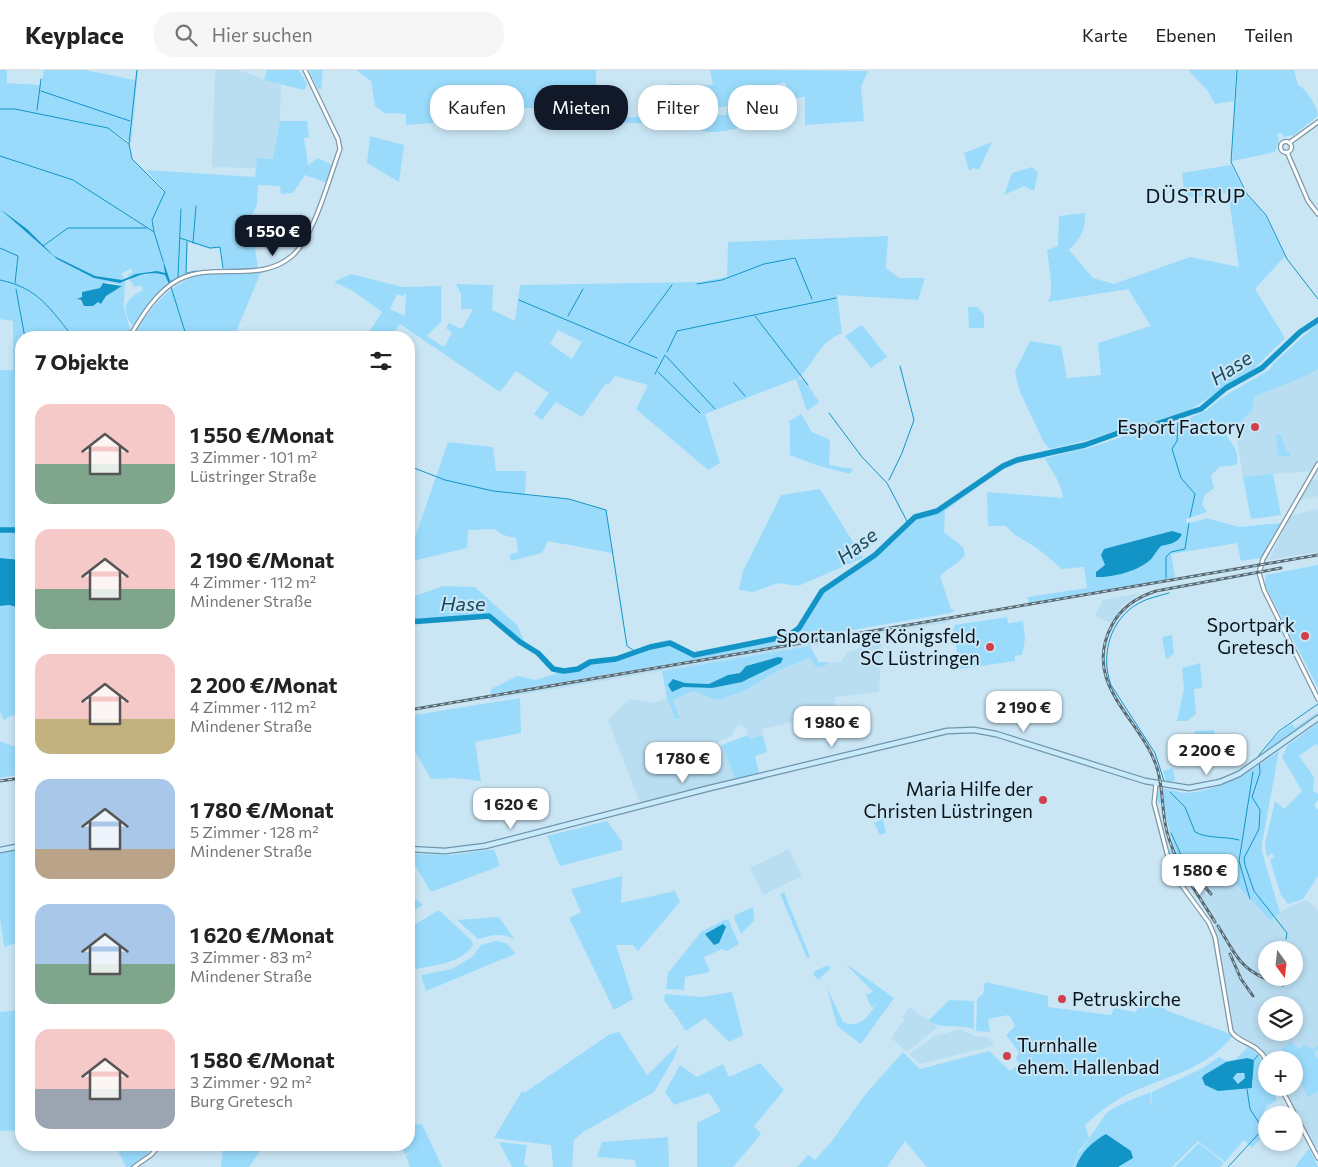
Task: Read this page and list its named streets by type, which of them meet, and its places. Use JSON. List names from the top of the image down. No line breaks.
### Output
{"districts":["DÜSTRUP"],"water":["Hase"],"places":["Esport Factory","Sportpark Gretesch","Sportanlage Königsfeld, SC Lüstringen","Maria Hilfe der Christen Lüstringen","Petruskirche","Turnhalle ehem. Hallenbad"],"north":"bottom","page":{"header":"Keyplace","search":"Hier suchen","nav":["Karte","Ebenen","Teilen"],"chip":["Kaufen","Mieten","Filter","Neu"],"price":["1 550 €","2 190 €","1 980 €","2 200 €","1 780 €","1 620 €","1 580 €"],"heading":"7 Objekte","list":[{"name":"1 550 €/Monat","note":"3 Zimmer · 101 m² · Lüstringer Straße"},{"name":"2 190 €/Monat","note":"4 Zimmer · 112 m² · Mindener Straße"},{"name":"2 200 €/Monat","note":"4 Zimmer · 112 m² · Mindener Straße"},{"name":"1 780 €/Monat","note":"5 Zimmer · 128 m² · Mindener Straße"},{"name":"1 620 €/Monat","note":"3 Zimmer · 83 m² · Mindener Straße"},{"name":"1 580 €/Monat","note":"3 Zimmer · 92 m² · Burg Gretesch"}],"map_buttons":["+","−"]}}
